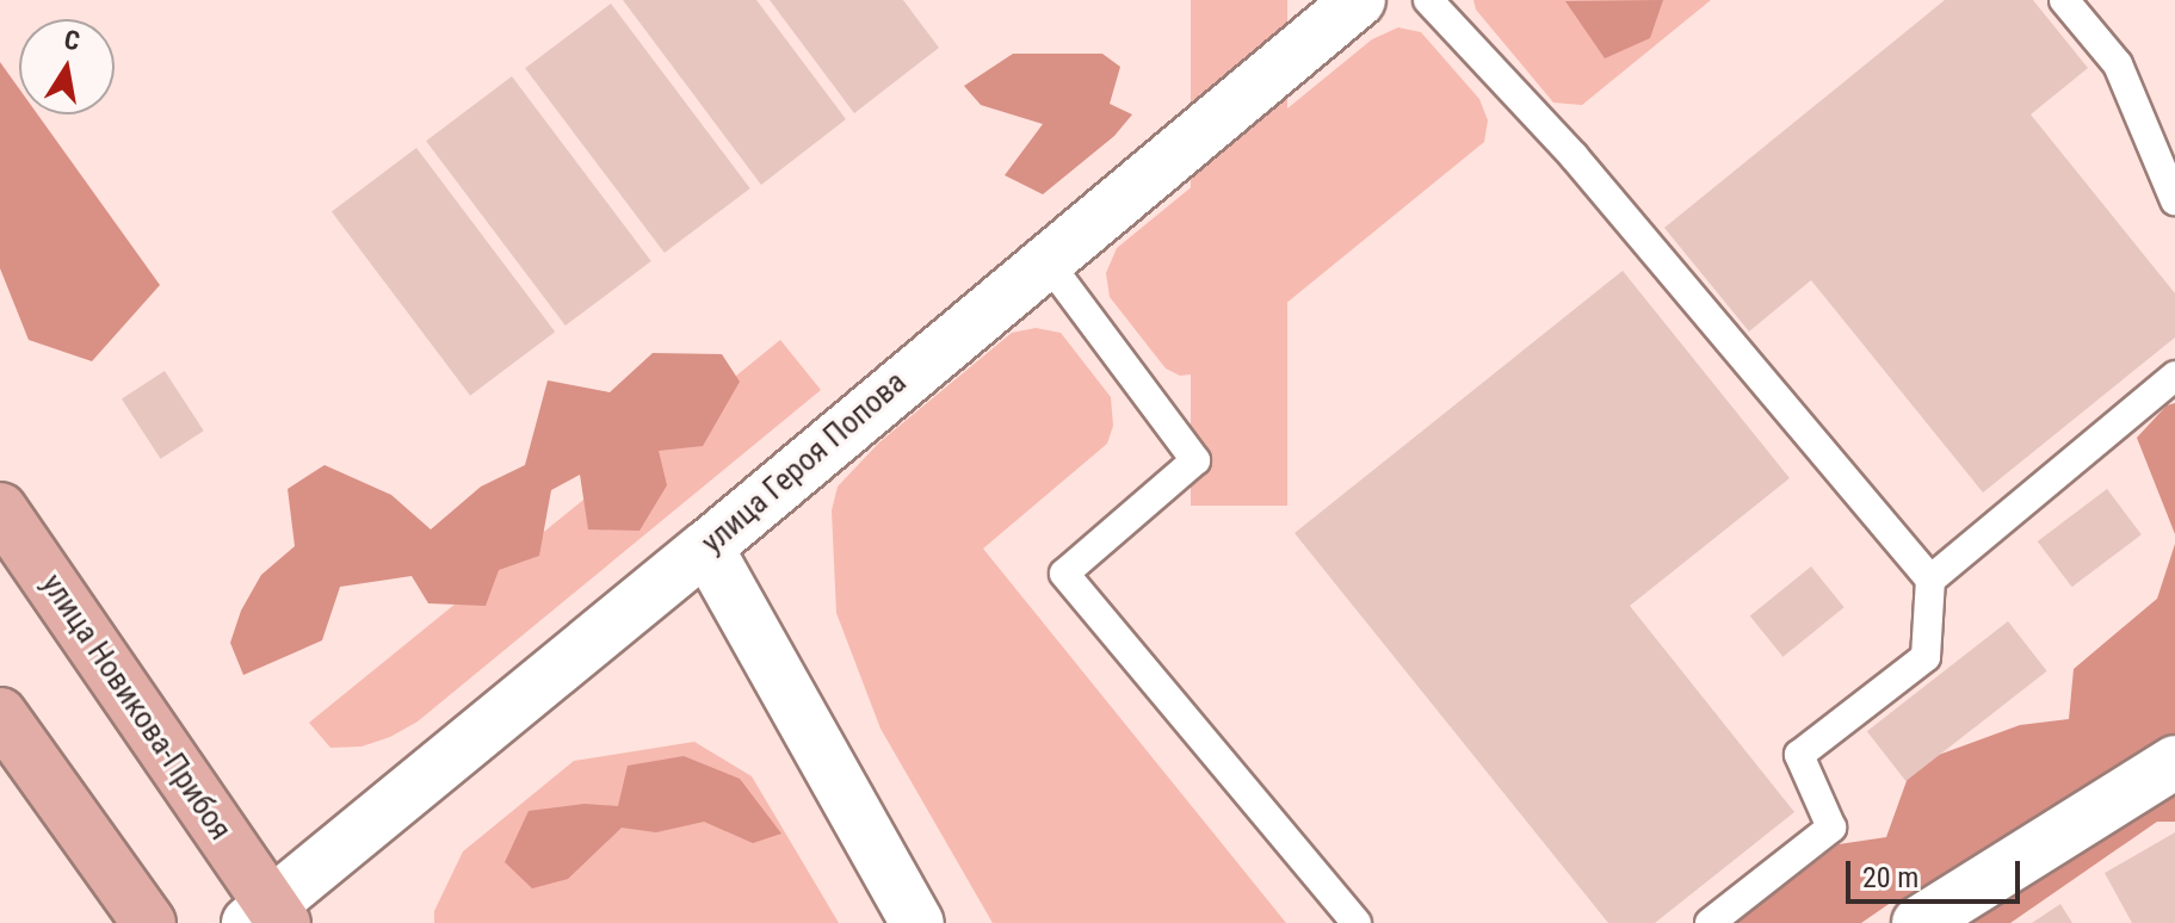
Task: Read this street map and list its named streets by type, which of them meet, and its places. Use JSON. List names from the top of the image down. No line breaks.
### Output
{"streets":{"main road":["улица Новикова-Прибоя"],"street":["улица Героя Попова"]},"crossings":[["улица Героя Попова","улица Новикова-Прибоя"]],"scale_bar":"20 m","north":"top"}
